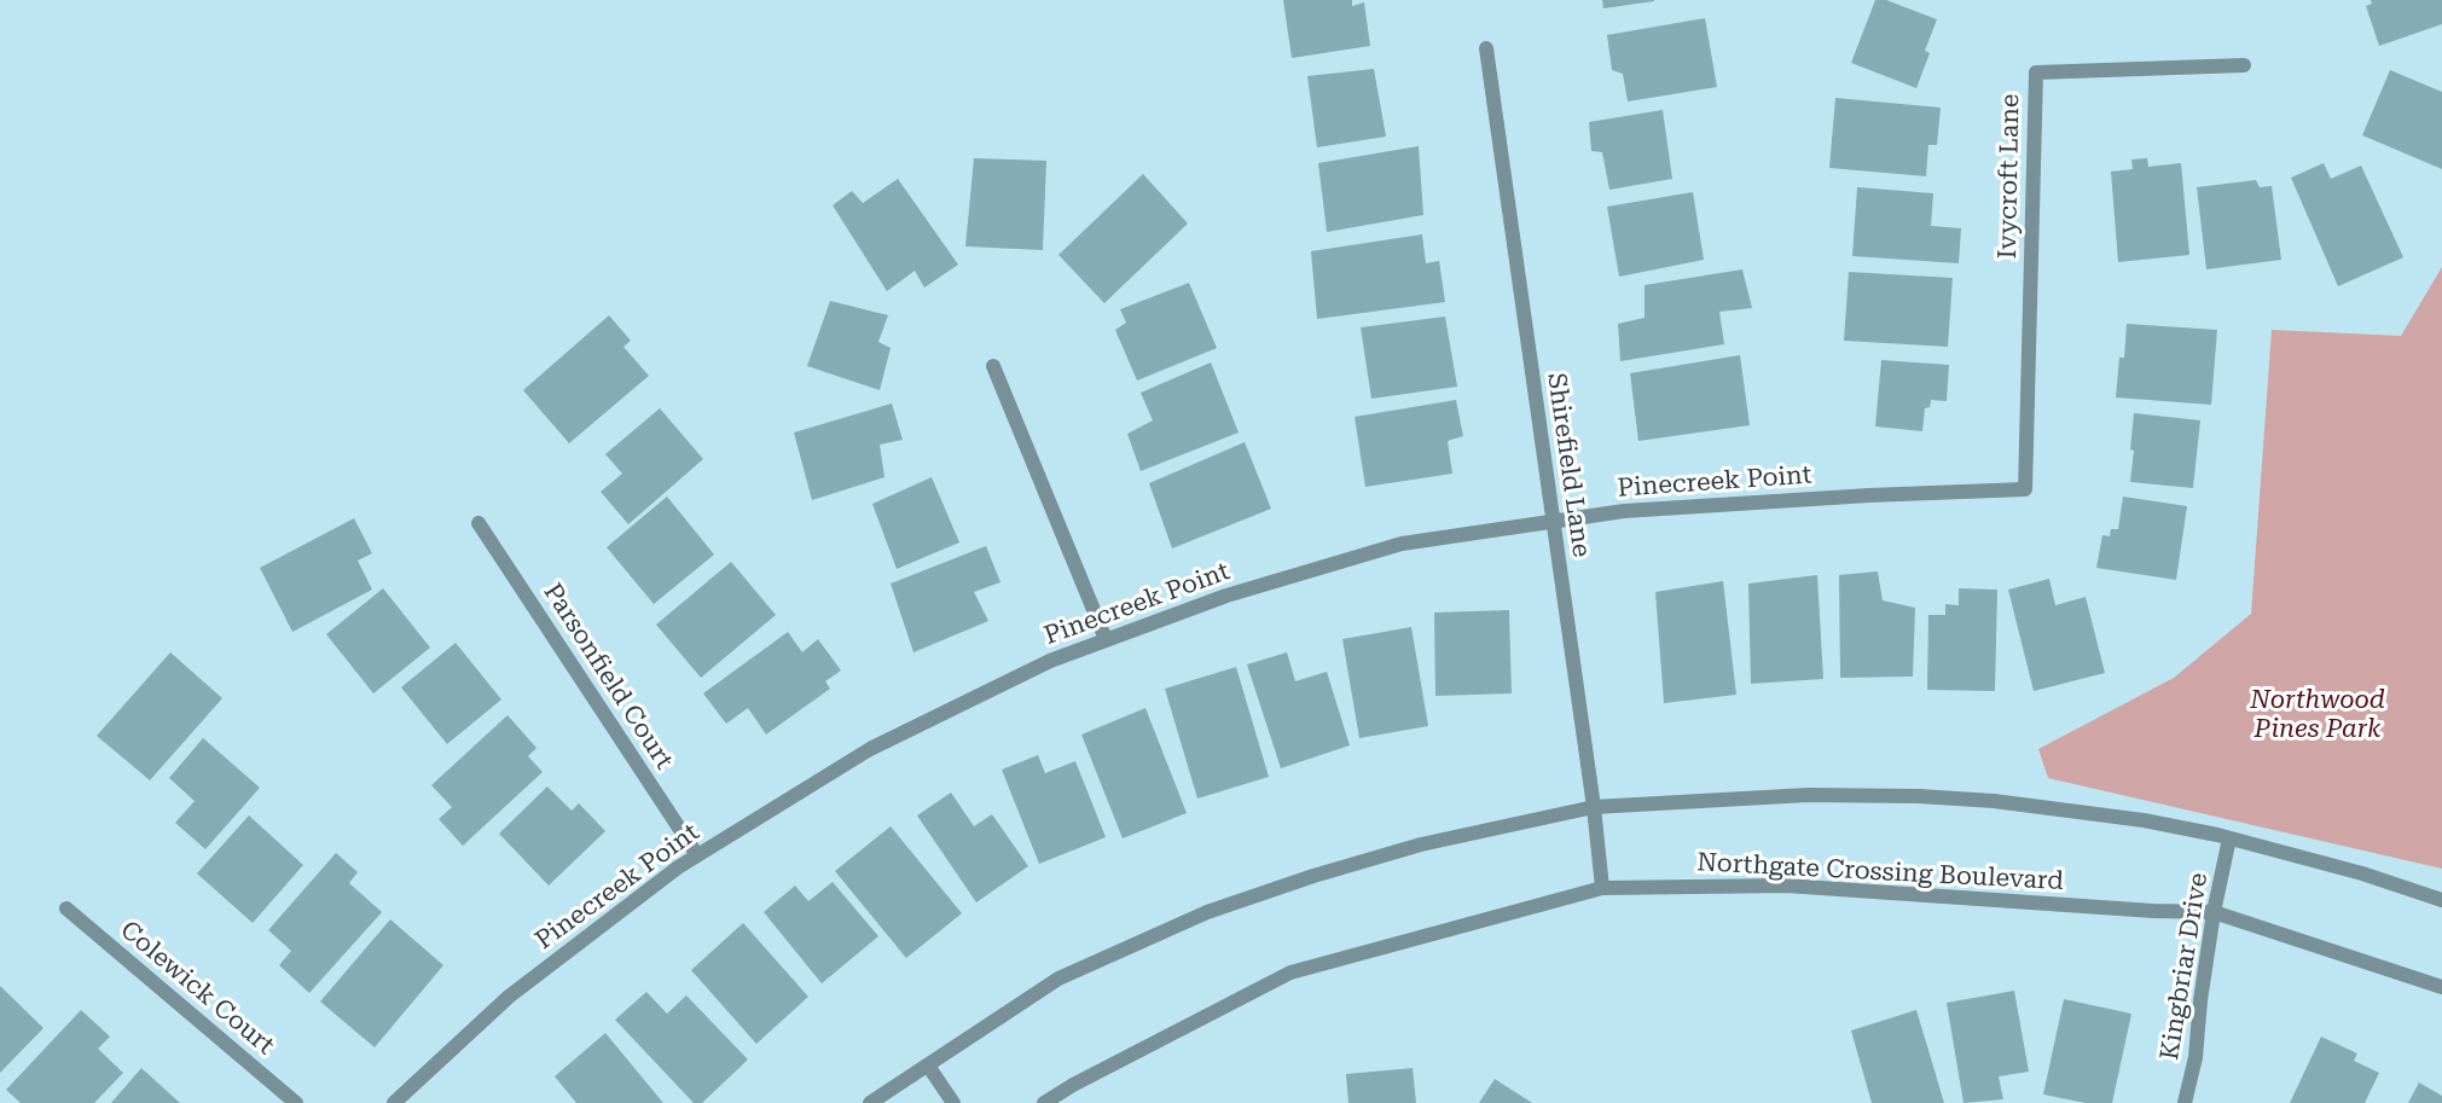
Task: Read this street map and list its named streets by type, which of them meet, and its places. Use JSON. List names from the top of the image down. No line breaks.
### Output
{"streets":{"street":["Ivycroft Lane","Shirefield Lane","Pinecreek Point","Parsonfield Court","Northgate Crossing Boulevard","Kingbriar Drive","Colewick Court"]},"crossings":[["Ivycroft Lane","Pinecreek Point"],["Shirefield Lane","Pinecreek Point"],["Shirefield Lane","Northgate Crossing Boulevard"],["Pinecreek Point","Parsonfield Court"],["Northgate Crossing Boulevard","Kingbriar Drive"]],"parks":["Northwood Pines Park"]}
